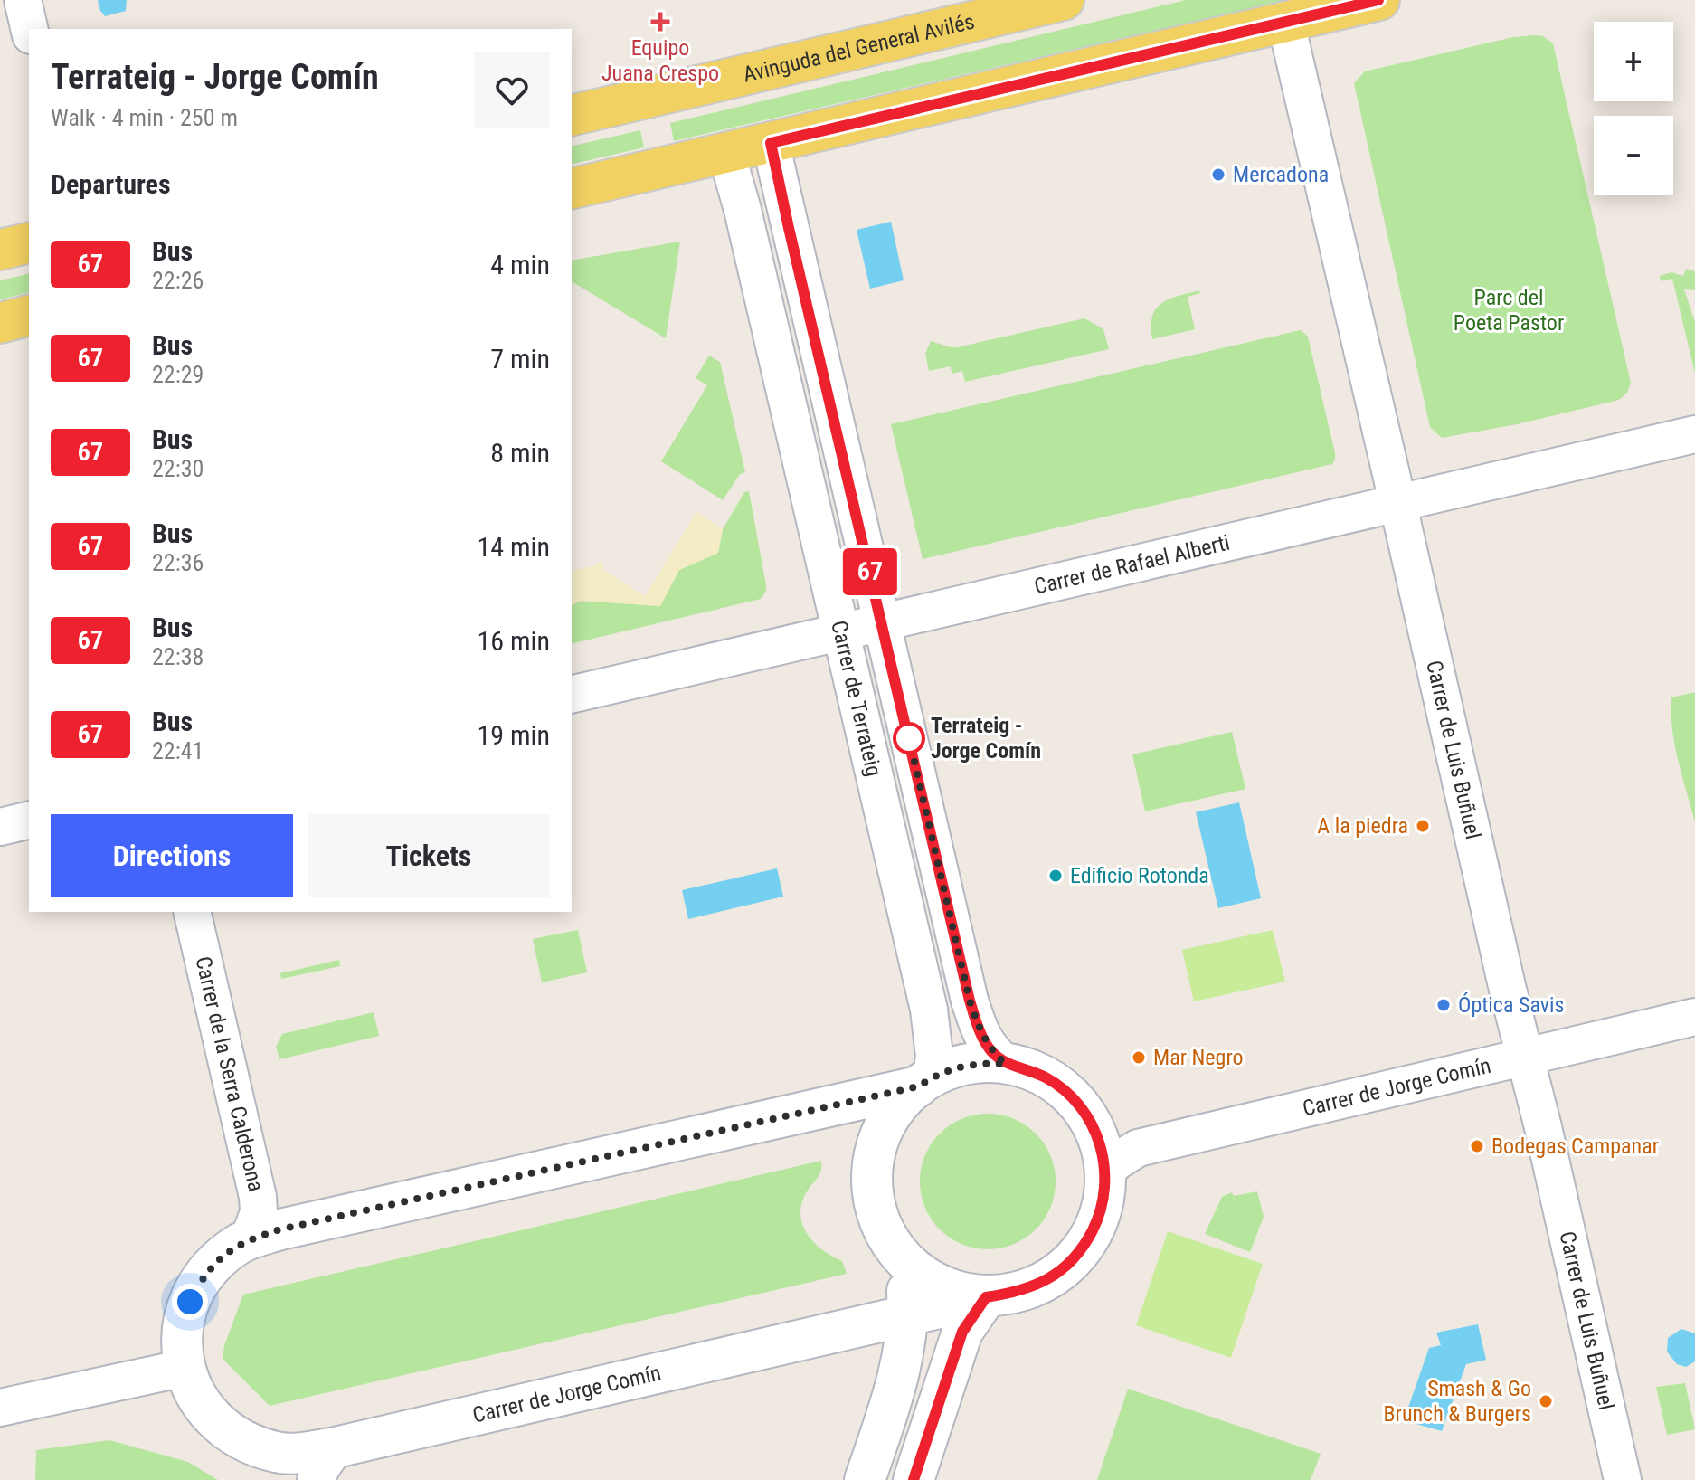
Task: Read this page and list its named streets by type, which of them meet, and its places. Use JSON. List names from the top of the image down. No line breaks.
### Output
{"streets":{"main road":["Avinguda del General Avilés"],"street":["Carrer de Rafael Alberti","Carrer de Terrateig","Carrer de Luis Buñuel","Carrer de la Serra Calderona","Carrer de Jorge Comín"]},"crossings":[["Carrer de Rafael Alberti","Carrer de Terrateig"],["Carrer de Rafael Alberti","Carrer de Luis Buñuel"],["Carrer de Terrateig","Carrer de Jorge Comín"],["Carrer de Luis Buñuel","Carrer de Jorge Comín"],["Carrer de la Serra Calderona","Carrer de Jorge Comín"]],"parks":["Parc del Poeta Pastor"],"places":{"health":["Equipo Juana Crespo"],"other":["Mercadona","Terrateig - Jorge Comín","A la piedra","Edificio Rotonda","Óptica Savis","Mar Negro","Bodegas Campanar","Smash & Go Brunch & Burgers"]},"lines":["bus line 67"],"page":{"on_map":"67","map_buttons":["+","−"],"heading":[["Terrateig - Jorge Comín","Walk · 4 min · 250 m"],"Departures"],"list":[{"mark":"67","name":"Bus","note":"22:26","value":"4 min"},{"mark":"67","name":"Bus","note":"22:29","value":"7 min"},{"mark":"67","name":"Bus","note":"22:30","value":"8 min"},{"mark":"67","name":"Bus","note":"22:36","value":"14 min"},{"mark":"67","name":"Bus","note":"22:38","value":"16 min"},{"mark":"67","name":"Bus","note":"22:41","value":"19 min"}],"buttons":["Directions","Tickets"]}}
